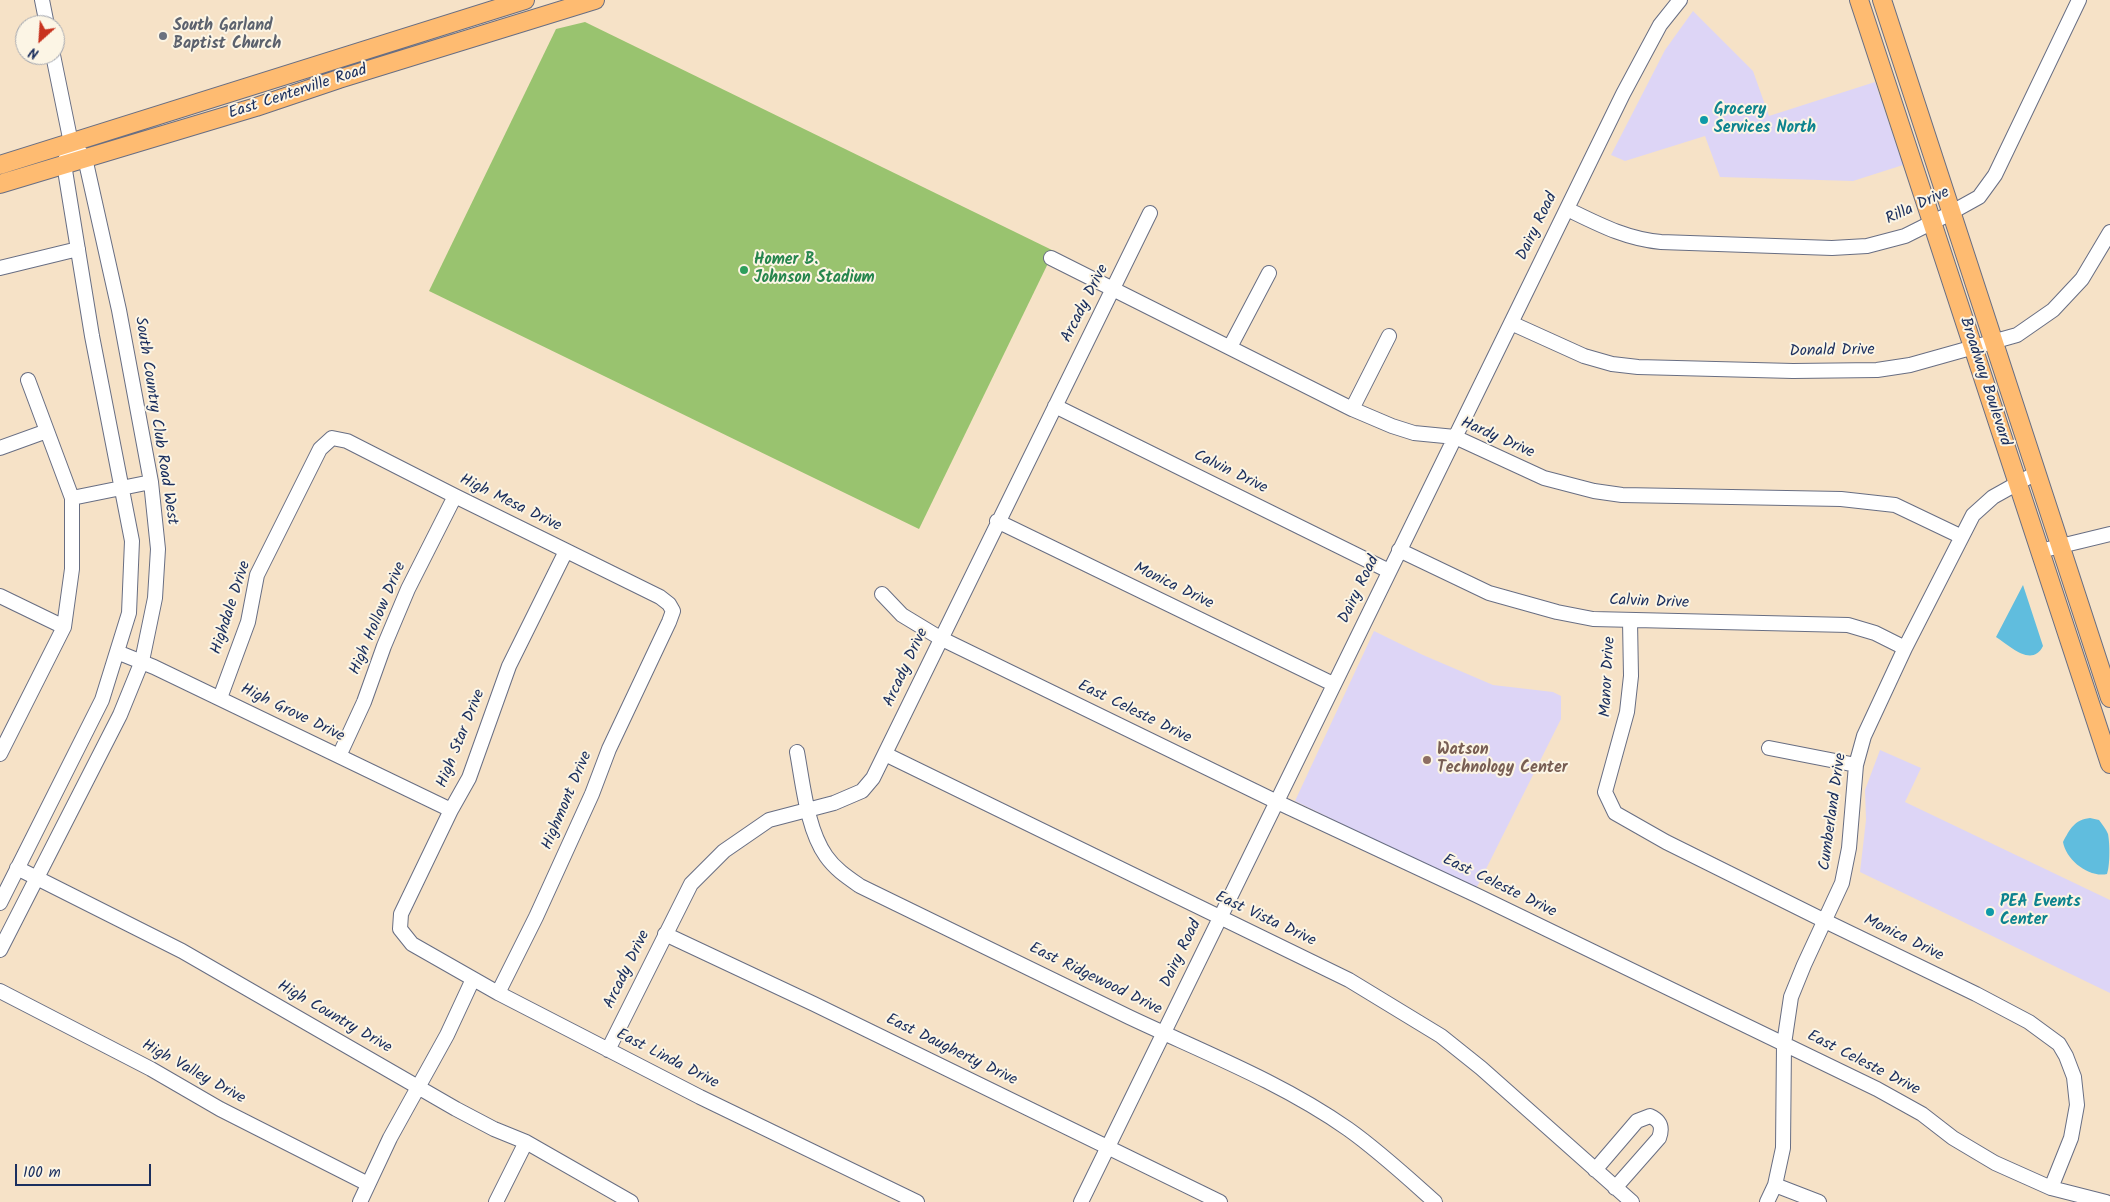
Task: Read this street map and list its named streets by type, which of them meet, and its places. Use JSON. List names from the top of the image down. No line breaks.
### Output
{"streets":{"main road":["East Centerville Road","Broadway Boulevard"],"street":["Rilla Drive","Dairy Road","Arcady Drive","Donald Drive","South Country Club Road West","Hardy Drive","Calvin Drive","High Mesa Drive","Monica Drive","Highdale Drive","High Hollow Drive","Manor Drive","East Celeste Drive","High Grove Drive","High Star Drive","Highmont Drive","Cumberland Drive","East Vista Drive","East Ridgewood Drive","High Country Drive","East Daugherty Drive","East Linda Drive","High Valley Drive"]},"crossings":[["East Centerville Road","South Country Club Road West"],["Rilla Drive","Dairy Road"],["Rilla Drive","Broadway Boulevard"],["Dairy Road","Donald Drive"],["Dairy Road","Hardy Drive"],["Dairy Road","Calvin Drive"],["Dairy Road","Monica Drive"],["Dairy Road","East Celeste Drive"],["Dairy Road","East Vista Drive"],["Dairy Road","East Ridgewood Drive"],["Dairy Road","East Daugherty Drive"],["Arcady Drive","Hardy Drive"],["Arcady Drive","Calvin Drive"],["Arcady Drive","Monica Drive"],["Arcady Drive","East Celeste Drive"],["Arcady Drive","East Vista Drive"],["Arcady Drive","East Ridgewood Drive"],["Arcady Drive","East Daugherty Drive"],["Arcady Drive","East Linda Drive"],["Donald Drive","Broadway Boulevard"],["Broadway Boulevard","Cumberland Drive"],["South Country Club Road West","High Grove Drive"],["South Country Club Road West","High Country Drive"],["Hardy Drive","Cumberland Drive"],["Calvin Drive","Manor Drive"],["Calvin Drive","Cumberland Drive"],["High Mesa Drive","Highdale Drive"],["High Mesa Drive","High Hollow Drive"],["High Mesa Drive","High Star Drive"],["High Mesa Drive","Highmont Drive"],["Monica Drive","Manor Drive"],["Monica Drive","East Celeste Drive"],["Monica Drive","Cumberland Drive"],["Highdale Drive","High Grove Drive"],["High Hollow Drive","High Grove Drive"],["East Celeste Drive","Cumberland Drive"],["High Grove Drive","High Star Drive"],["High Star Drive","East Linda Drive"],["Highmont Drive","East Linda Drive"]],"places":["South Garland Baptist Church","Grocery Services North","Homer B. Johnson Stadium","Watson Technology Center","PEA Events Center"],"scale_bar":"100 m","north":"bottom left"}
